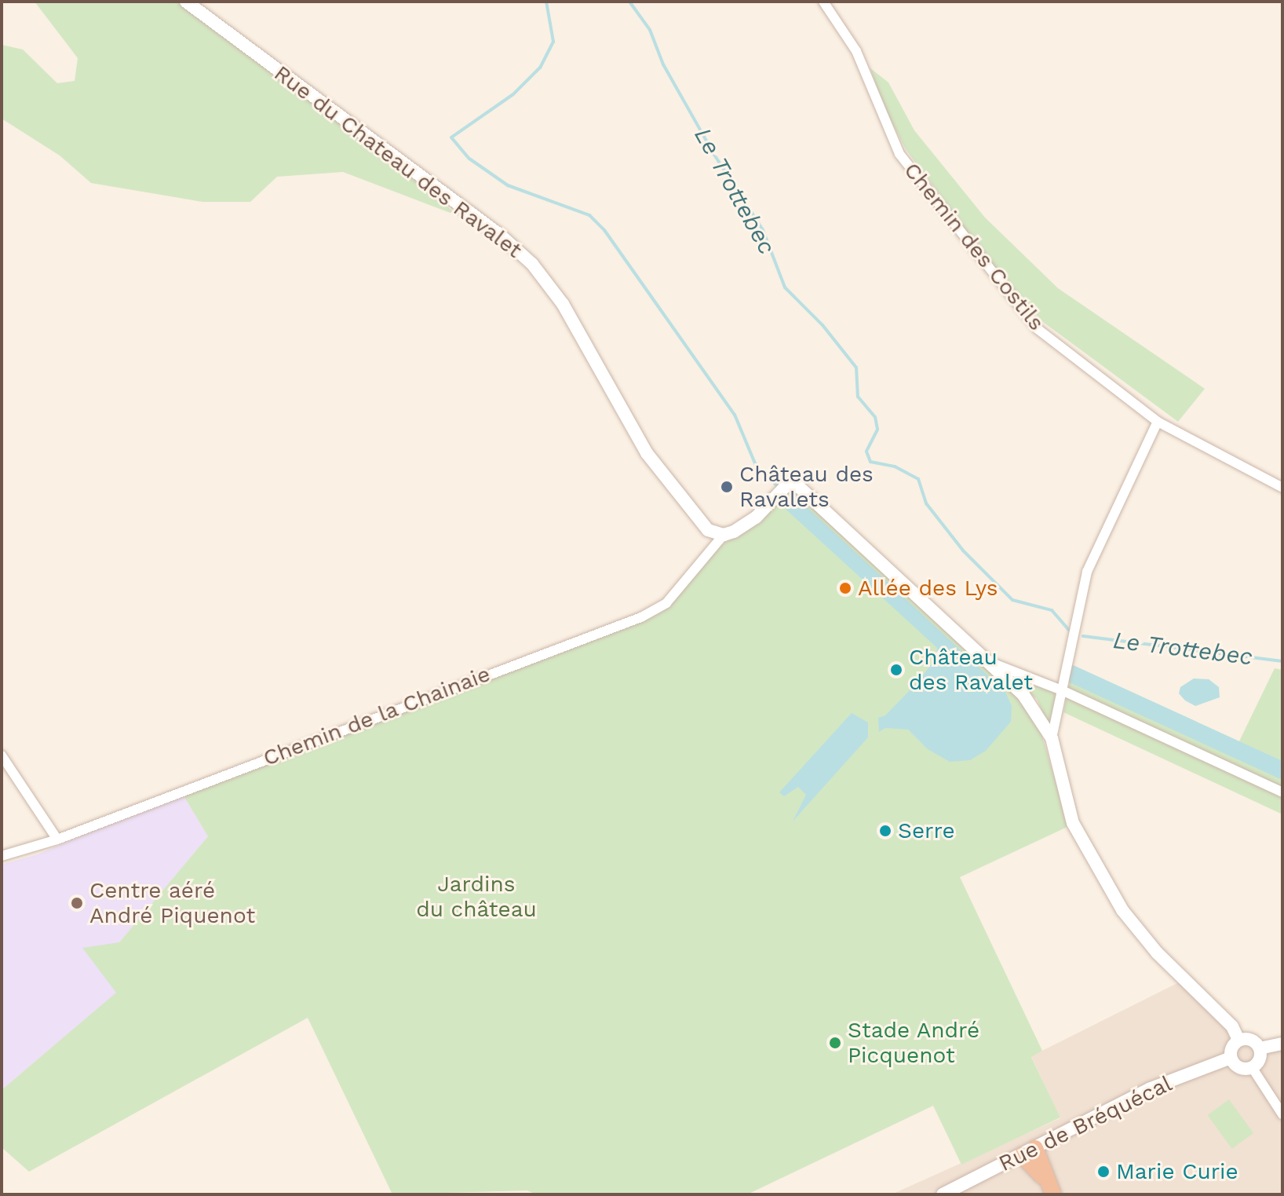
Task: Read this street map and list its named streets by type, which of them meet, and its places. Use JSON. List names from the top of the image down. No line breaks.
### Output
{"streets":{"street":["Rue du Chateau des Ravalet","Chemin des Costils","Chemin de la Chainaie","Rue de Bréquécal"]},"crossings":[["Rue du Chateau des Ravalet","Chemin de la Chainaie"]],"water":["Le Trottebec"],"parks":["Jardins du château"],"places":["Château des Ravalets","Allée des Lys","Château des Ravalet","Serre","Centre aéré André Piquenot","Stade André Picquenot","Marie Curie"]}
